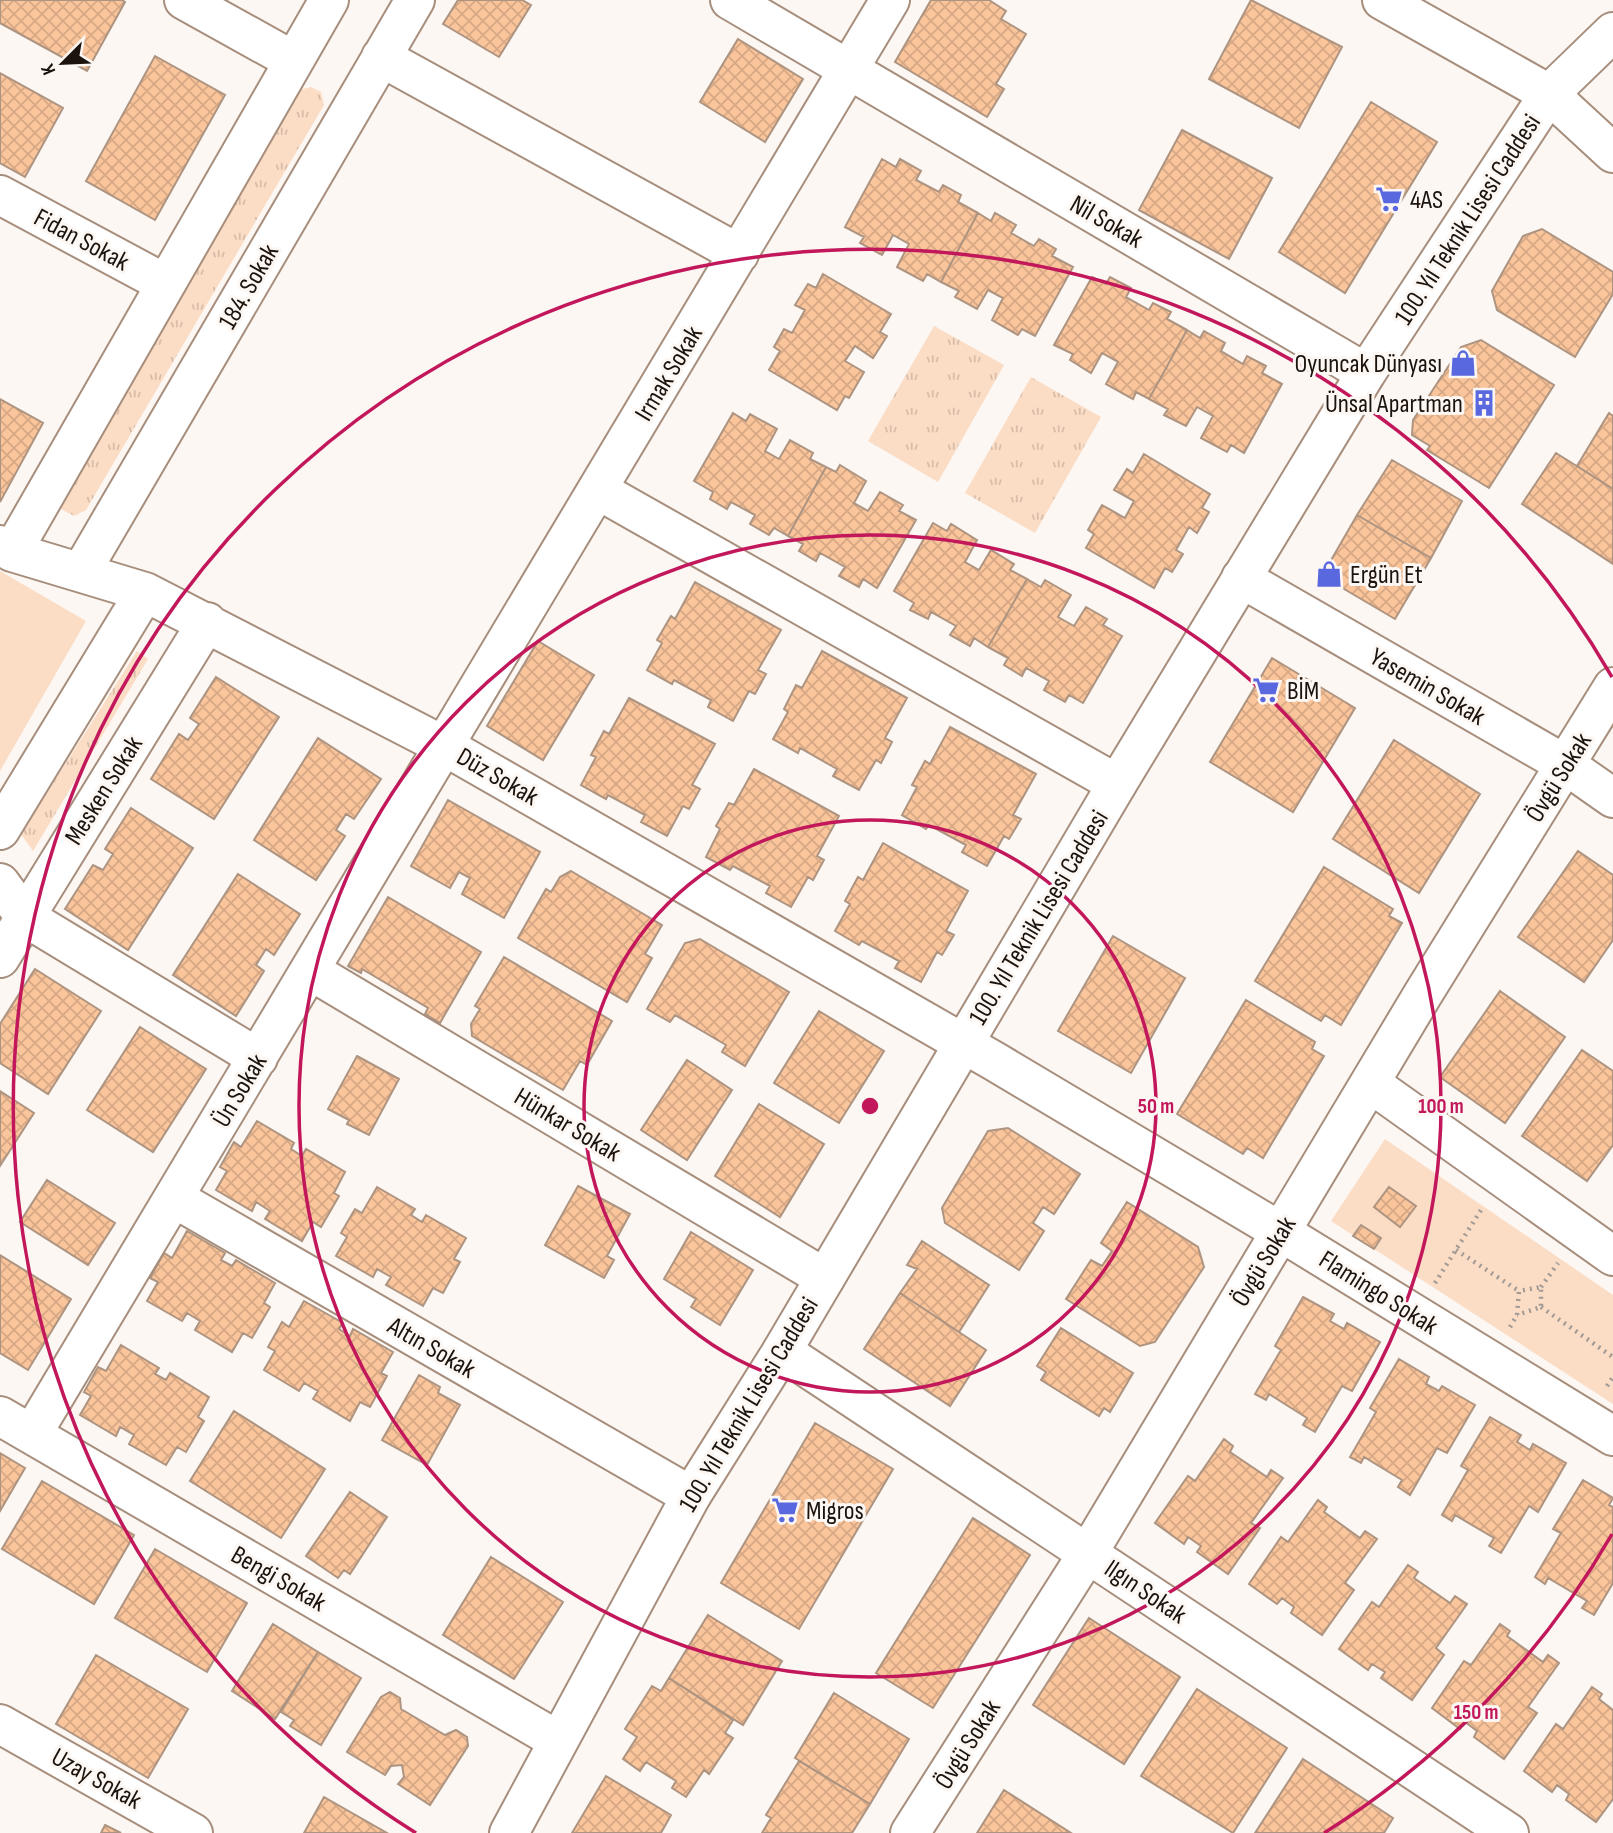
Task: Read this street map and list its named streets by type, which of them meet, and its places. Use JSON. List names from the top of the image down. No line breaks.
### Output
{"streets":{"street":["100. Yıl Teknik Lisesi Caddesi","Nil Sokak","Fidan Sokak","184. Sokak","Irmak Sokak","Yasemin Sokak","Düz Sokak","Övgü Sokak","Mesken Sokak","Ün Sokak","Hünkar Sokak","Flamingo Sokak","Altın Sokak","Bengi Sokak","Ilgın Sokak","Uzay Sokak"]},"crossings":[["100. Yıl Teknik Lisesi Caddesi","Nil Sokak"],["100. Yıl Teknik Lisesi Caddesi","Yasemin Sokak"],["100. Yıl Teknik Lisesi Caddesi","Düz Sokak"],["100. Yıl Teknik Lisesi Caddesi","Hünkar Sokak"],["100. Yıl Teknik Lisesi Caddesi","Flamingo Sokak"],["100. Yıl Teknik Lisesi Caddesi","Altın Sokak"],["100. Yıl Teknik Lisesi Caddesi","Bengi Sokak"],["100. Yıl Teknik Lisesi Caddesi","Ilgın Sokak"],["Nil Sokak","Irmak Sokak"],["184. Sokak","Düz Sokak"],["Irmak Sokak","Düz Sokak"],["Irmak Sokak","Ün Sokak"],["Yasemin Sokak","Övgü Sokak"],["Düz Sokak","Mesken Sokak"],["Düz Sokak","Ün Sokak"],["Düz Sokak","Flamingo Sokak"],["Övgü Sokak","Flamingo Sokak"],["Övgü Sokak","Ilgın Sokak"],["Ün Sokak","Hünkar Sokak"],["Ün Sokak","Altın Sokak"],["Ün Sokak","Bengi Sokak"]],"places":{"supermarket":["4AS","BİM","Migros"],"shop":["Oyuncak Dünyası","Ergün Et"],"building":["Ünsal Apartman"]},"north":"bottom left","rings":["50 m","100 m","150 m"]}
